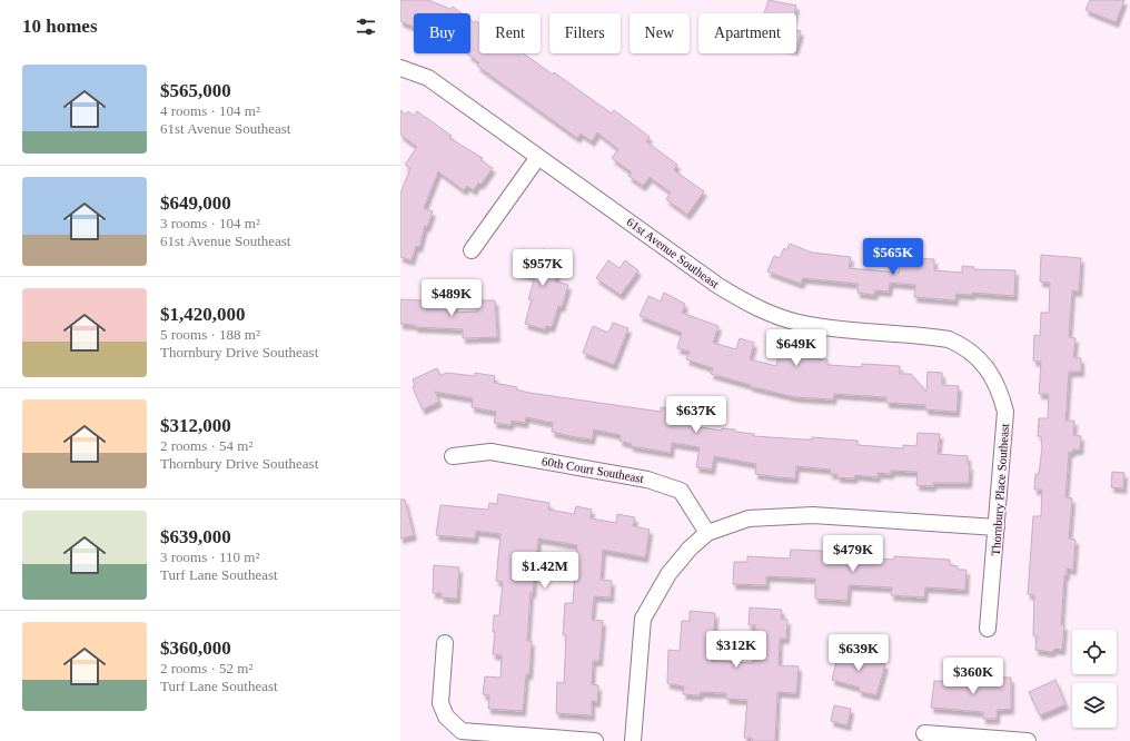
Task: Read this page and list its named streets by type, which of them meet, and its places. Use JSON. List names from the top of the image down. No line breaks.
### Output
{"streets":{"street":["61st Avenue Southeast","60th Court Southeast","Thornbury Place Southeast"]},"crossings":[["61st Avenue Southeast","Thornbury Place Southeast"]],"page":{"heading":"10 homes","chip":["Buy","Rent","Filters","New","Apartment"],"list":[{"name":"$565,000","note":"4 rooms · 104 m² · 61st Avenue Southeast"},{"name":"$649,000","note":"3 rooms · 104 m² · 61st Avenue Southeast"},{"name":"$1,420,000","note":"5 rooms · 188 m² · Thornbury Drive Southeast"},{"name":"$312,000","note":"2 rooms · 54 m² · Thornbury Drive Southeast"},{"name":"$639,000","note":"3 rooms · 110 m² · Turf Lane Southeast"},{"name":"$360,000","note":"2 rooms · 52 m² · Turf Lane Southeast"}],"price":["$565K","$957K","$489K","$649K","$637K","$479K","$1.42M","$312K","$639K","$360K"]}}
